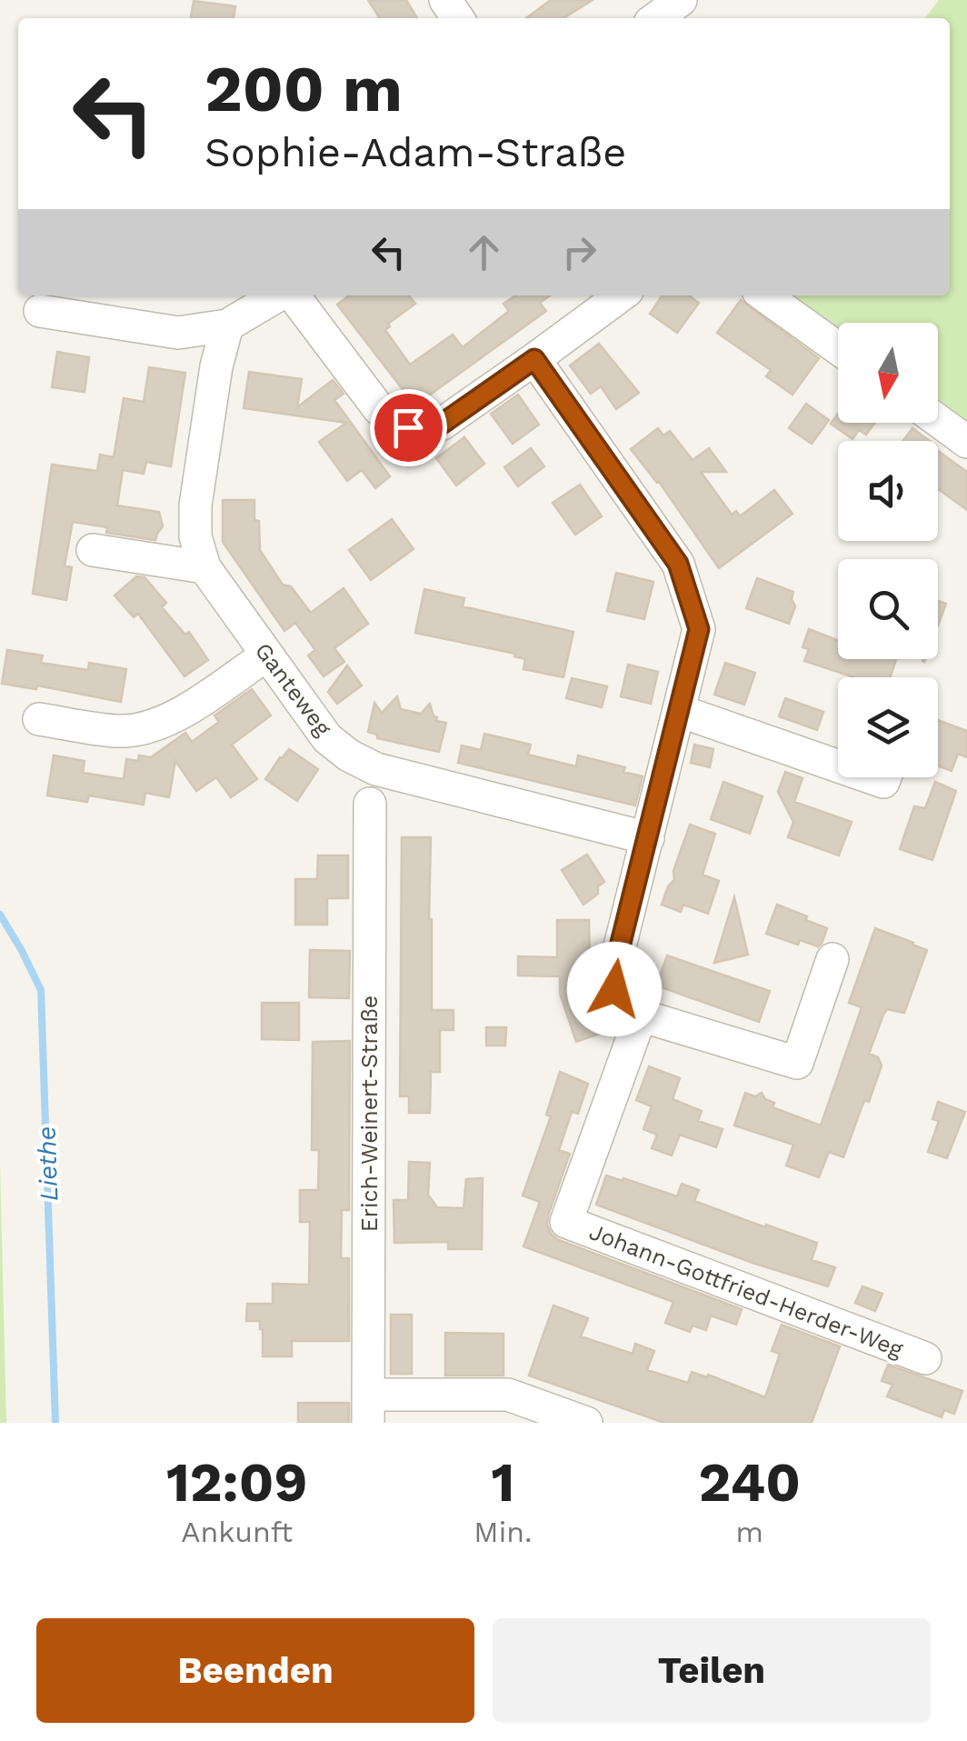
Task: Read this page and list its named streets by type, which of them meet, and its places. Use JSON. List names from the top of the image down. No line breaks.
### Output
{"streets":{"street":["Ganteweg","Erich-Weinert-Straße","Johann-Gottfried-Herder-Weg"]},"water":["Liethe"],"north":"bottom","page":{"turn":["200 m","Sophie-Adam-Straße"],"eta":["12:09","Ankunft","1","Min.","240","m"],"buttons":["Beenden","Teilen"]}}
